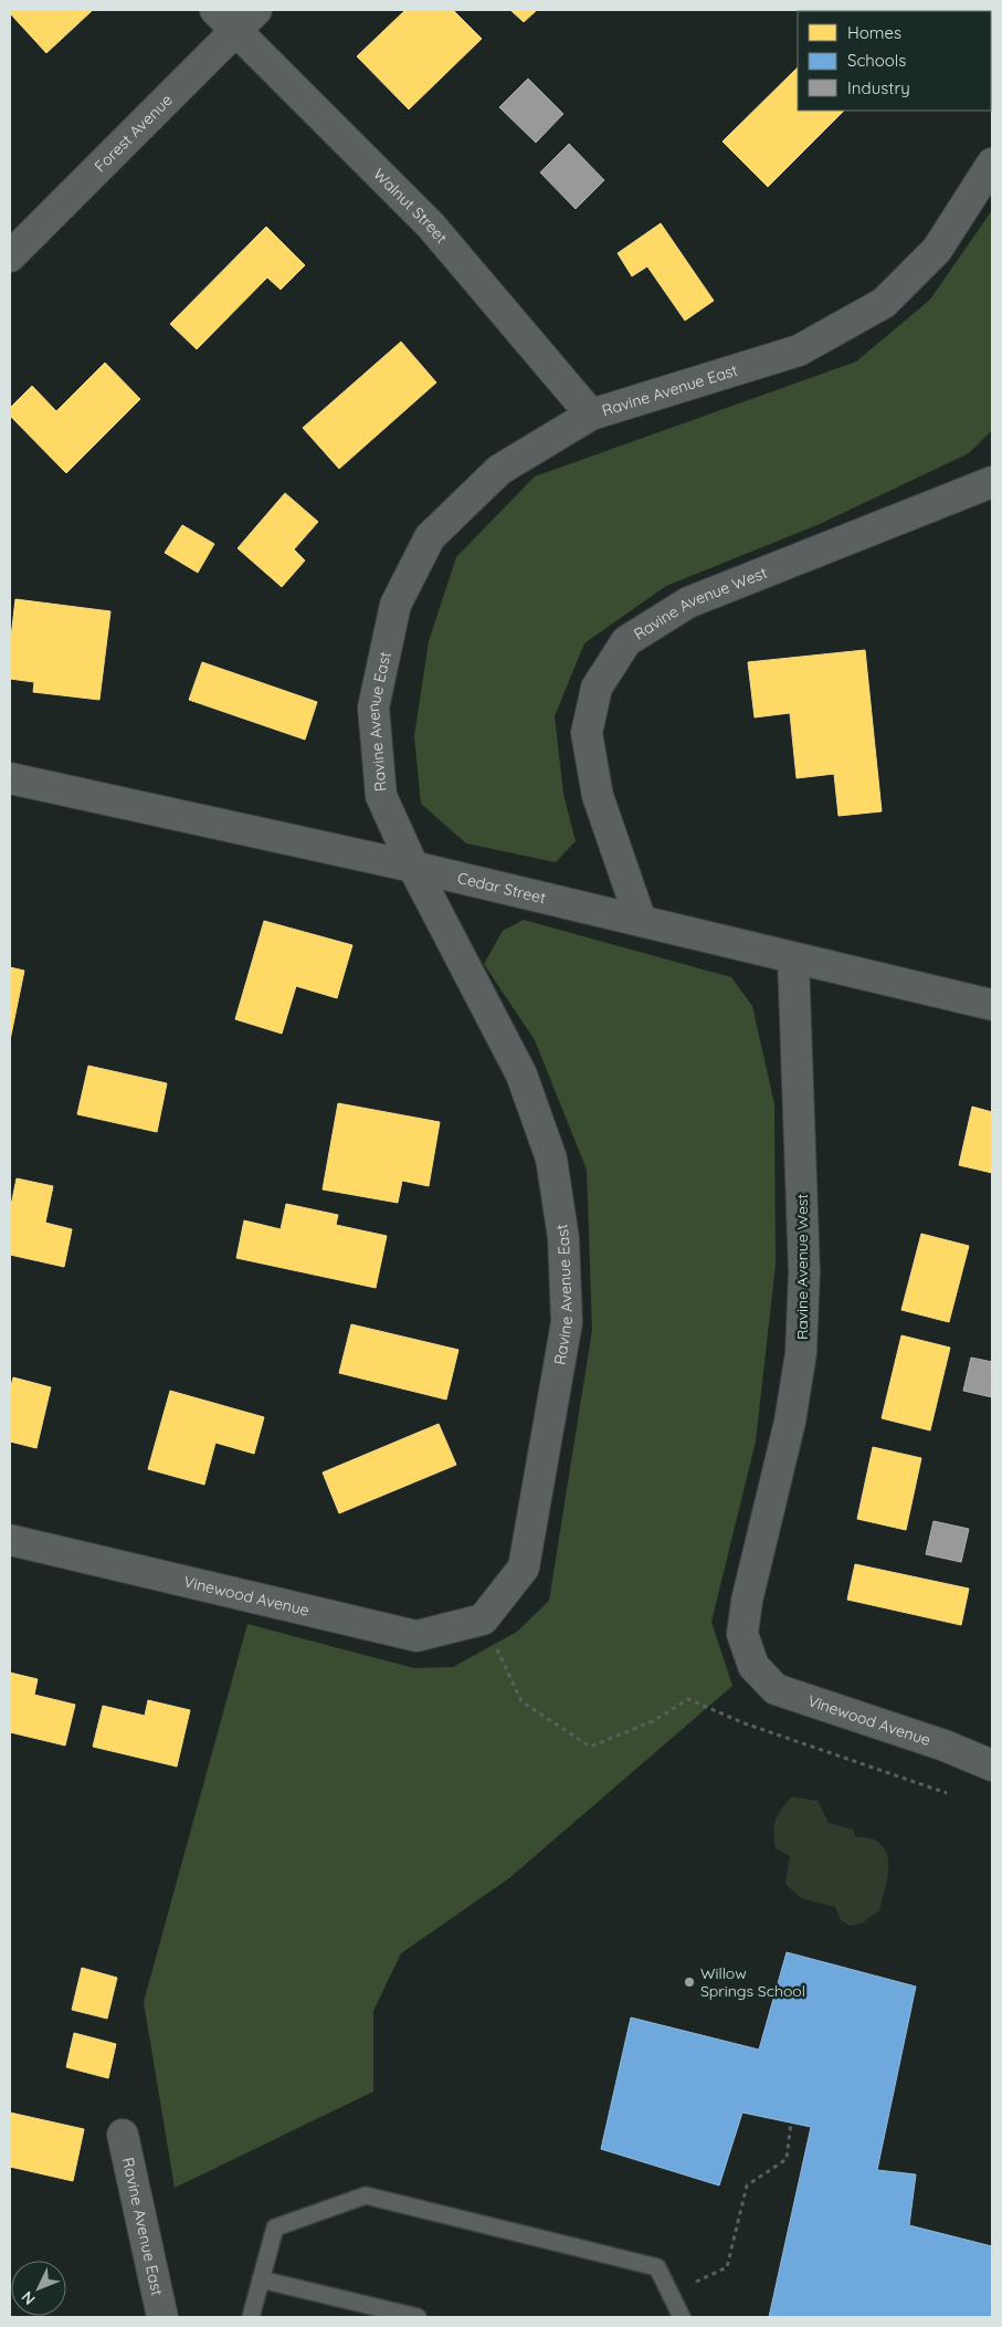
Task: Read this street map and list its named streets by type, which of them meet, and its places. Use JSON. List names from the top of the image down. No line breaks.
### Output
{"streets":{"street":["Forest Avenue","Walnut Street","Ravine Avenue East","Ravine Avenue West","Cedar Street","Vinewood Avenue"]},"crossings":[["Forest Avenue","Walnut Street"],["Walnut Street","Ravine Avenue East"],["Ravine Avenue East","Cedar Street"],["Ravine Avenue East","Vinewood Avenue"],["Ravine Avenue West","Cedar Street"],["Ravine Avenue West","Vinewood Avenue"]],"places":["Willow Springs School"],"legend":["Homes","Schools","Industry"],"north":"bottom left"}
